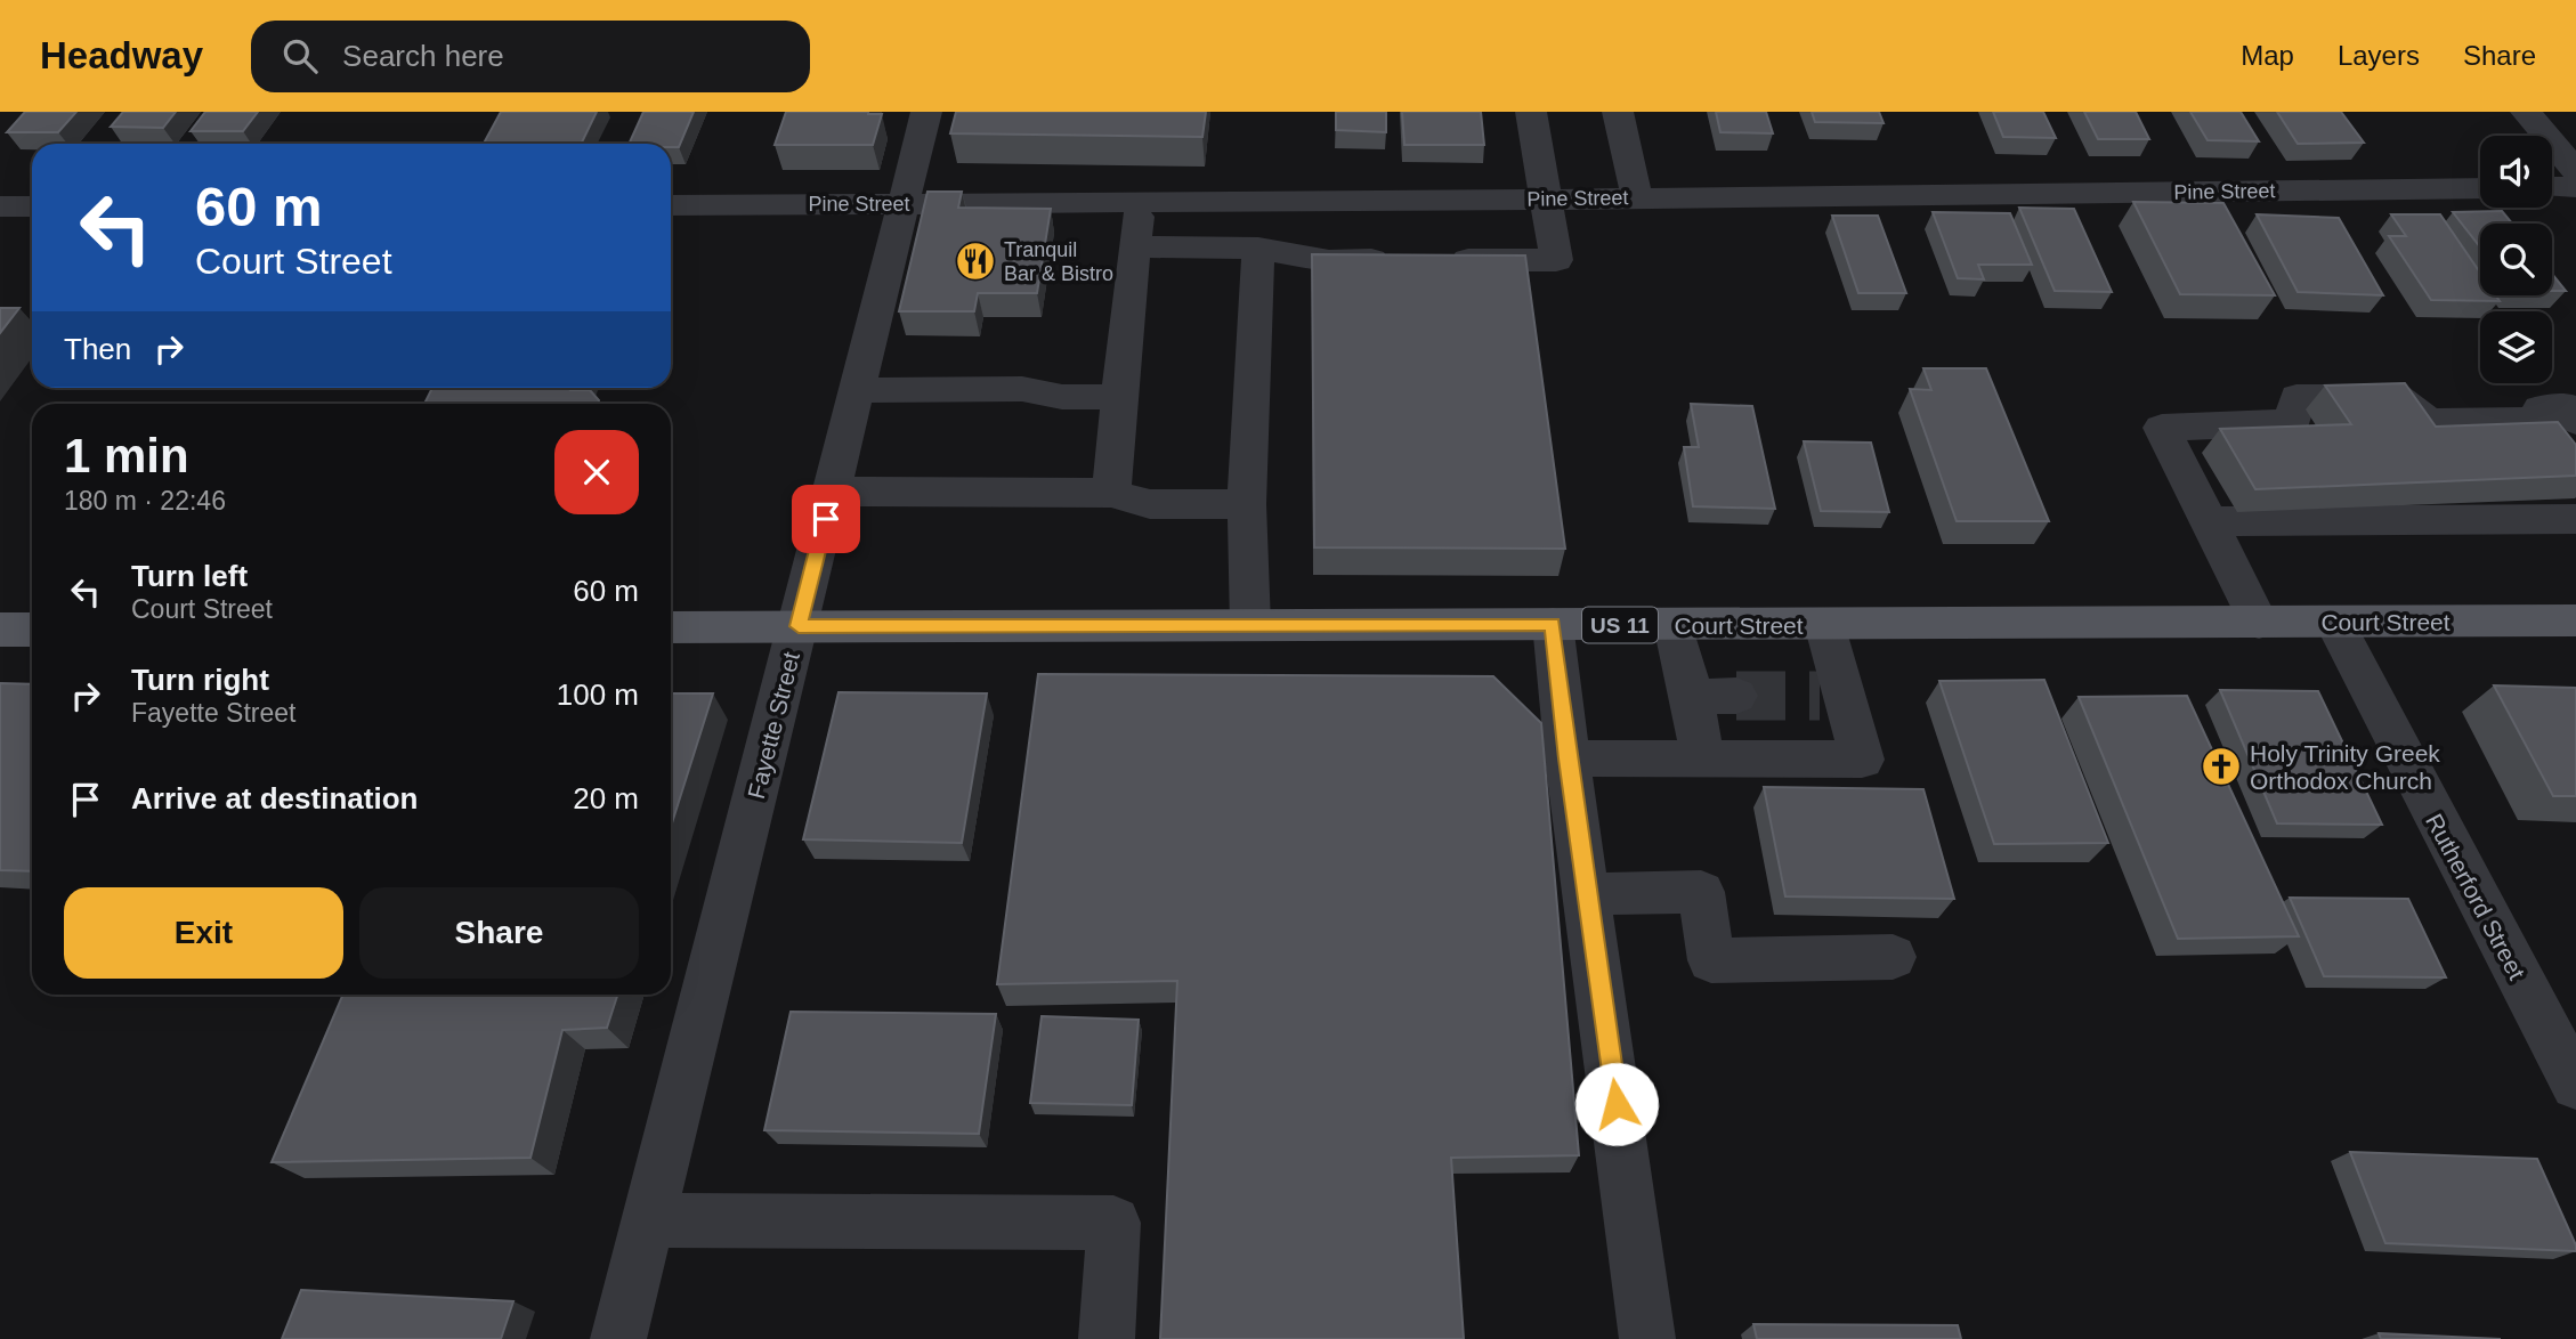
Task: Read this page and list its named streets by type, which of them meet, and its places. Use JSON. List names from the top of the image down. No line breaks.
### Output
{"streets":{"main road":["Court Street","US 11"],"street":["Pine Street","Fayette Street","Rutherford Street"]},"crossings":[["Pine Street","Fayette Street"],["Court Street","Fayette Street"],["Court Street","Rutherford Street"]],"places":{"restaurant":["Tranquil Bar & Bistro"],"church":["Holy Trinity Greek Orthodox Church"]},"page":{"header":"Headway","search":"Search here","nav":["Map","Layers","Share"],"turn":["60 m","Court Street"],"then":"Then","heading":["1 min","180 m · 22:46"],"list":[{"name":"Turn left","note":"Court Street","value":"60 m"},{"name":"Turn right","note":"Fayette Street","value":"100 m"},{"name":"Arrive at destination","value":"20 m"}],"buttons":["Exit","Share"]}}
